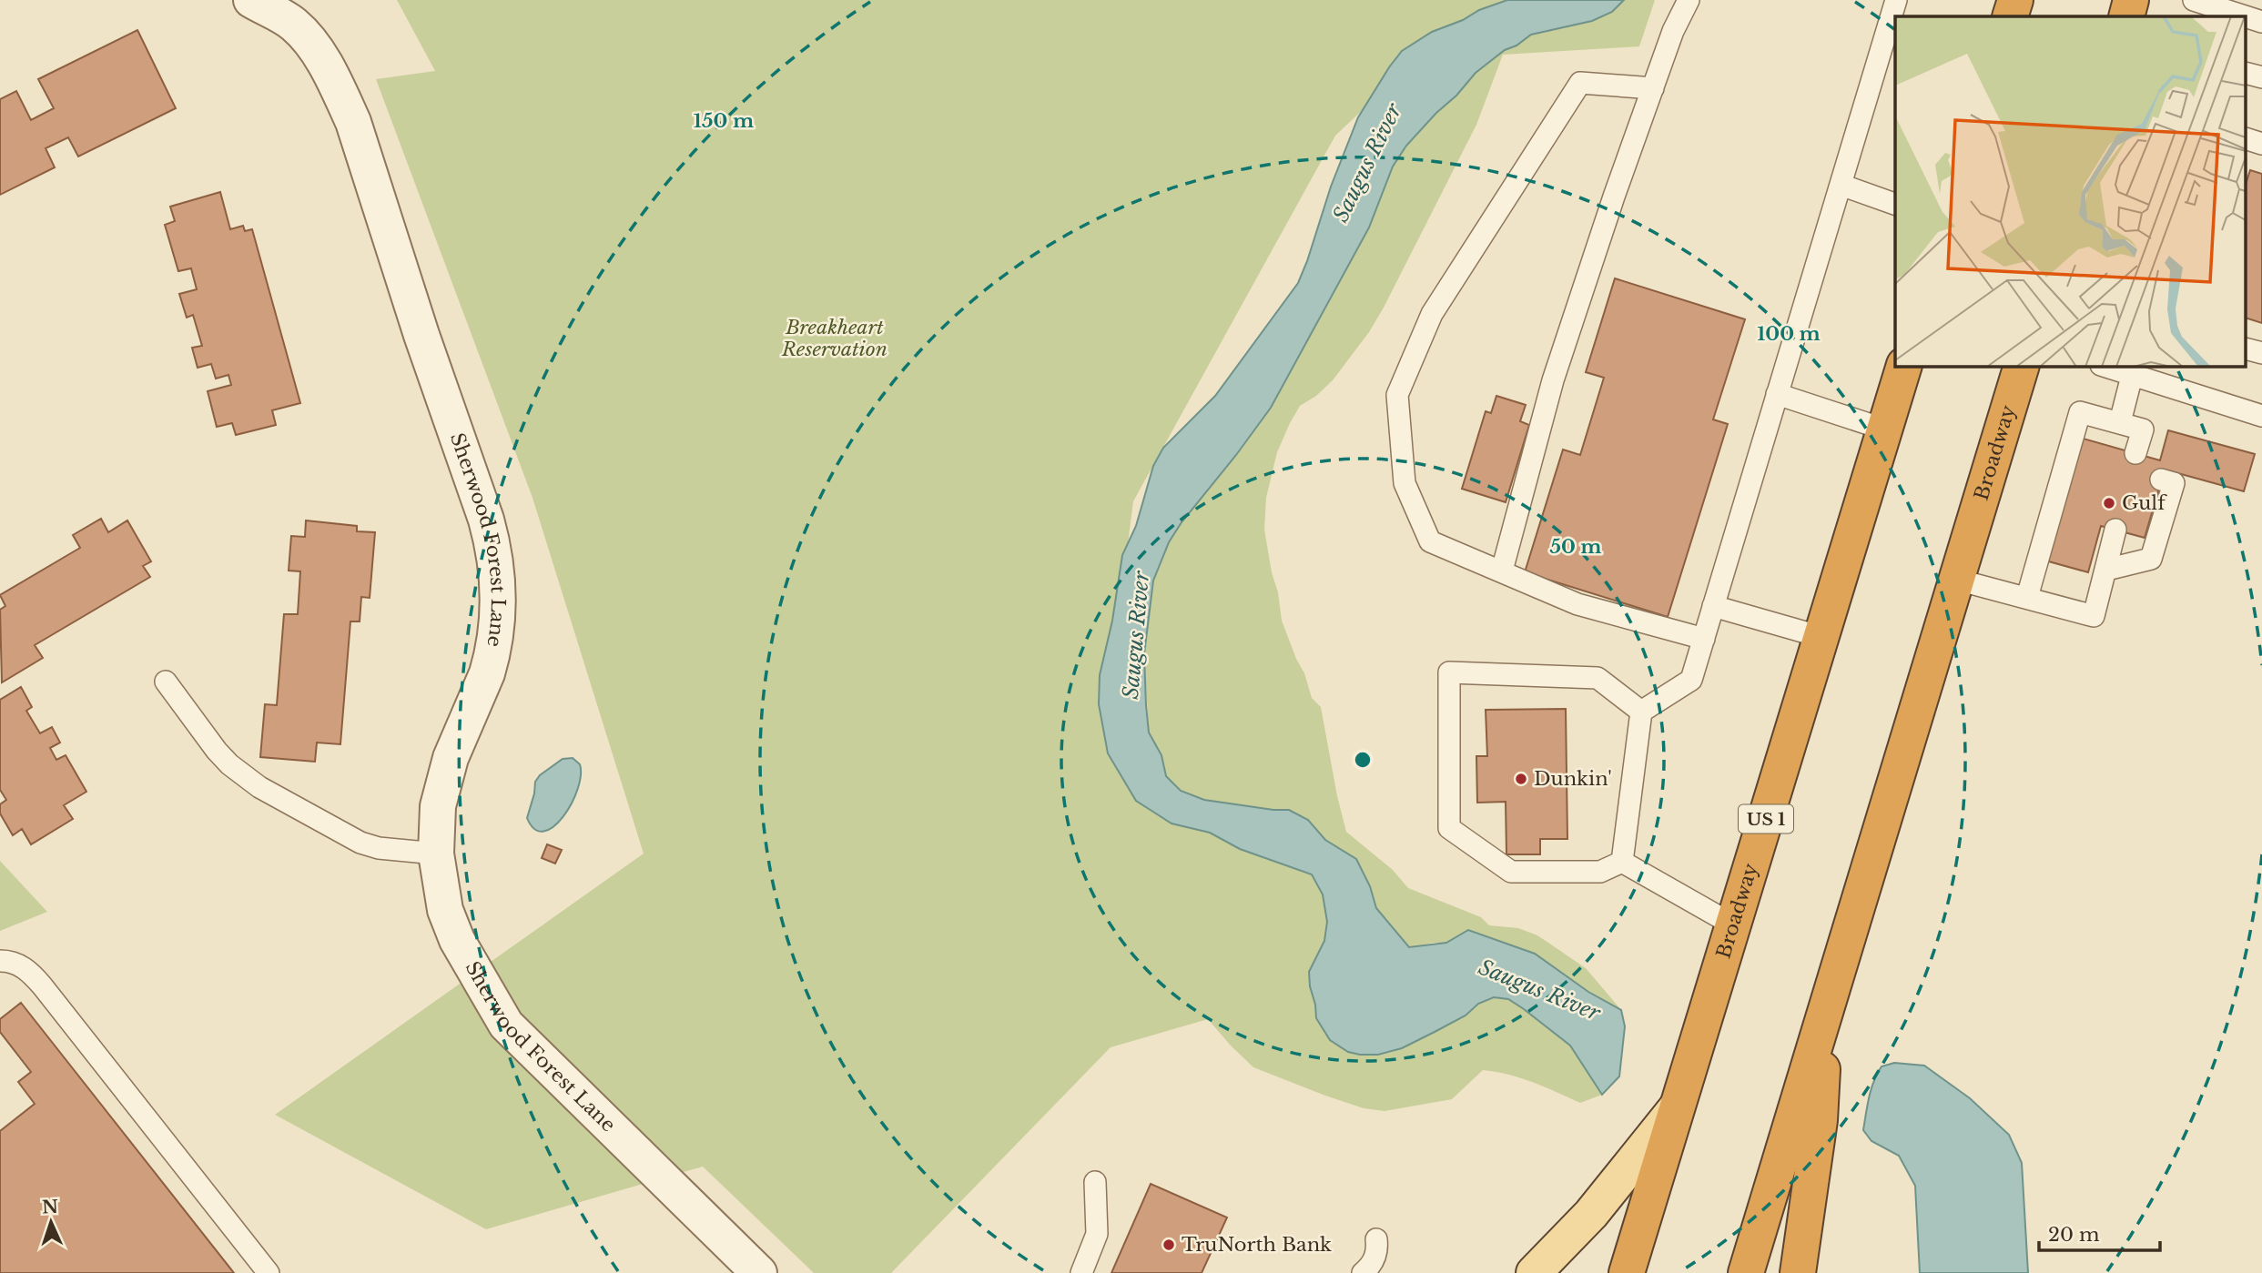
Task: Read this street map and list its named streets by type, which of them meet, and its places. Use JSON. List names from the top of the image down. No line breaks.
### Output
{"streets":{"highway":["Broadway","US 1"],"street":["Sherwood Forest Lane"]},"water":["Saugus River"],"parks":["Breakheart Reservation"],"places":["Gulf","Dunkin'","TruNorth Bank"],"scale_bar":"20 m","north":"top","rings":["150 m","100 m","50 m"]}
